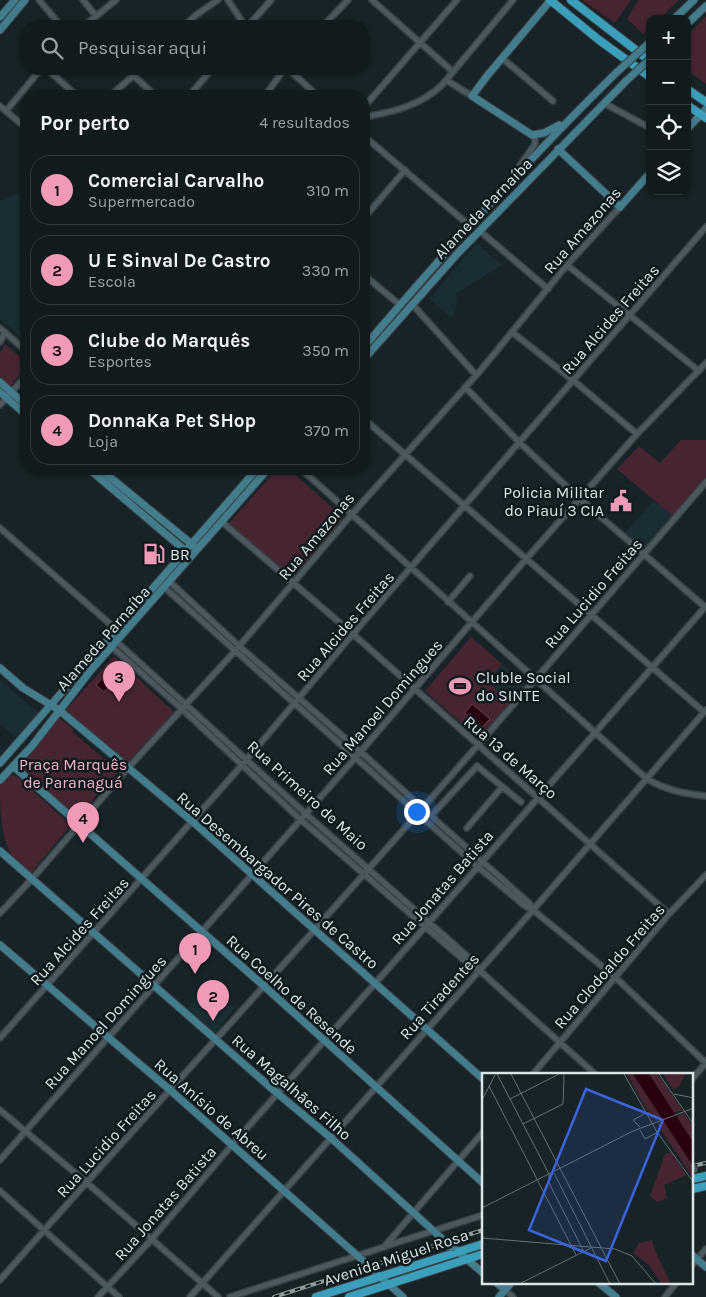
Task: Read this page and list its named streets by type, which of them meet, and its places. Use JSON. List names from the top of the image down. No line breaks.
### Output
{"streets":{"main road":["Alameda Parnaíba","Rua Amazonas","Rua Desembargador Pires de Castro","Rua Coelho de Resende","Rua Magalhães Filho","Rua Anísio de Abreu","Avenida Miguel Rosa"],"street":["Rua Alcides Freitas","Rua Lucidio Freitas","Rua Manoel Domingues","Rua 13 de Março","Rua Primeiro de Maio","Rua Jonatas Batista","Rua Clodoaldo Freitas","Rua Tiradentes"]},"crossings":[["Alameda Parnaíba","Rua 13 de Março"],["Alameda Parnaíba","Rua Primeiro de Maio"],["Alameda Parnaíba","Rua Desembargador Pires de Castro"],["Alameda Parnaíba","Rua Coelho de Resende"],["Rua Amazonas","Rua 13 de Março"],["Rua Amazonas","Rua Primeiro de Maio"],["Rua Amazonas","Rua Desembargador Pires de Castro"],["Rua Amazonas","Rua Coelho de Resende"],["Rua Amazonas","Rua Magalhães Filho"],["Rua Alcides Freitas","Rua 13 de Março"],["Rua Alcides Freitas","Rua Primeiro de Maio"],["Rua Alcides Freitas","Rua Desembargador Pires de Castro"],["Rua Alcides Freitas","Rua Coelho de Resende"],["Rua Alcides Freitas","Rua Magalhães Filho"],["Rua Alcides Freitas","Rua Anísio de Abreu"],["Rua Lucidio Freitas","Rua 13 de Março"],["Rua Lucidio Freitas","Rua Primeiro de Maio"],["Rua Lucidio Freitas","Rua Desembargador Pires de Castro"],["Rua Lucidio Freitas","Rua Coelho de Resende"],["Rua Lucidio Freitas","Rua Magalhães Filho"],["Rua Lucidio Freitas","Rua Anísio de Abreu"],["Rua Manoel Domingues","Rua 13 de Março"],["Rua Manoel Domingues","Rua Primeiro de Maio"],["Rua Manoel Domingues","Rua Desembargador Pires de Castro"],["Rua Manoel Domingues","Rua Coelho de Resende"],["Rua Manoel Domingues","Rua Magalhães Filho"],["Rua Manoel Domingues","Rua Anísio de Abreu"],["Rua 13 de Março","Rua Jonatas Batista"],["Rua 13 de Março","Rua Clodoaldo Freitas"],["Rua 13 de Março","Rua Tiradentes"],["Rua Primeiro de Maio","Rua Jonatas Batista"],["Rua Primeiro de Maio","Rua Clodoaldo Freitas"],["Rua Primeiro de Maio","Rua Tiradentes"],["Rua Desembargador Pires de Castro","Rua Jonatas Batista"],["Rua Desembargador Pires de Castro","Rua Tiradentes"],["Rua Jonatas Batista","Rua Coelho de Resende"],["Rua Jonatas Batista","Rua Magalhães Filho"],["Rua Jonatas Batista","Rua Anísio de Abreu"],["Rua Coelho de Resende","Rua Tiradentes"],["Rua Tiradentes","Rua Magalhães Filho"],["Rua Tiradentes","Rua Anísio de Abreu"],["Rua Magalhães Filho","Avenida Miguel Rosa"],["Rua Anísio de Abreu","Avenida Miguel Rosa"]],"parks":["Praça Marquês de Paranaguá"],"places":{"public building":["Policia Militar do Piauí 3 CIA"],"fuel station":["BR"],"sports":["Cluble Social do SINTE"]},"page":{"map_buttons":["+","−"],"search":"Pesquisar aqui","heading":["Por perto","4 resultados"],"list":[{"mark":"1","name":"Comercial Carvalho","note":"Supermercado","value":"310 m"},{"mark":"2","name":"U E Sinval De Castro","note":"Escola","value":"330 m"},{"mark":"3","name":"Clube do Marquês","note":"Esportes","value":"350 m"},{"mark":"4","name":"DonnaKa Pet SHop","note":"Loja","value":"370 m"}],"pins":["3","4","1","2"]}}
